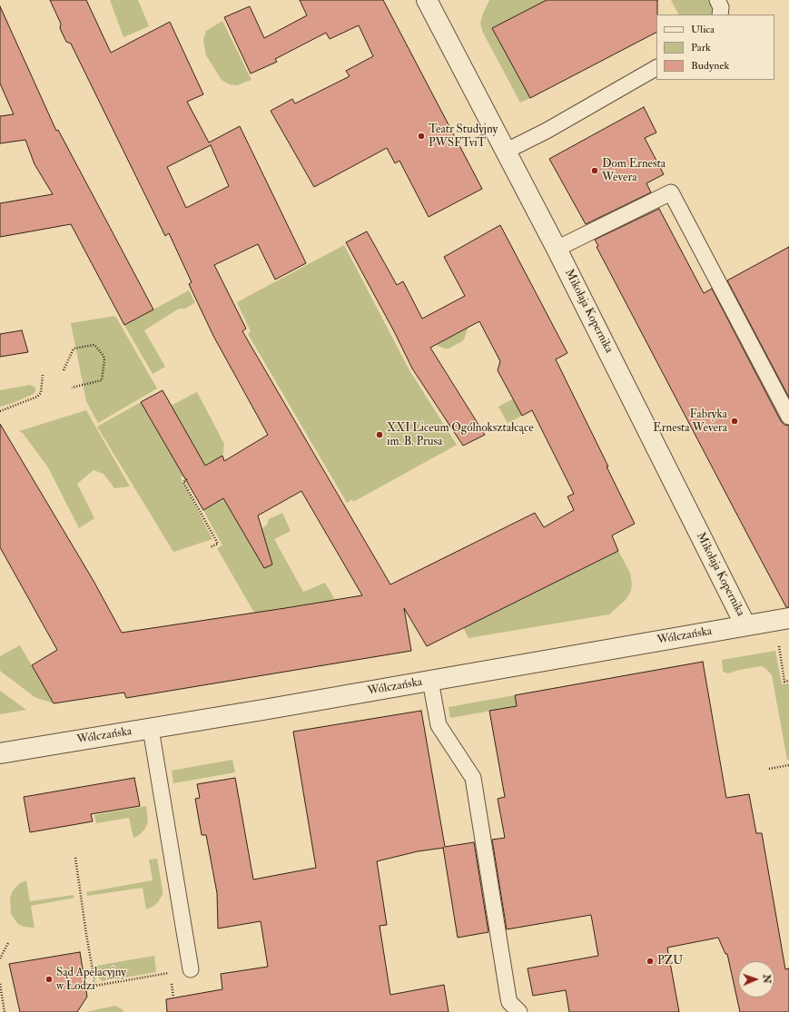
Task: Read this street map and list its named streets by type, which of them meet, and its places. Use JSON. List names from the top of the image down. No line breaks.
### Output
{"streets":{"street":["Mikołaja Kopernika","Wólczańska"]},"crossings":[["Mikołaja Kopernika","Wólczańska"]],"places":["Teatr Studyjny PWSFTviT","Dom Ernesta Wevera","Fabryka Ernesta Wevera","XXI Liceum Ogólnokształcące im. B. Prusa","PZU","Sąd Apelacyjny w Łodzi"],"legend":["Ulica","Park","Budynek"],"north":"right"}
